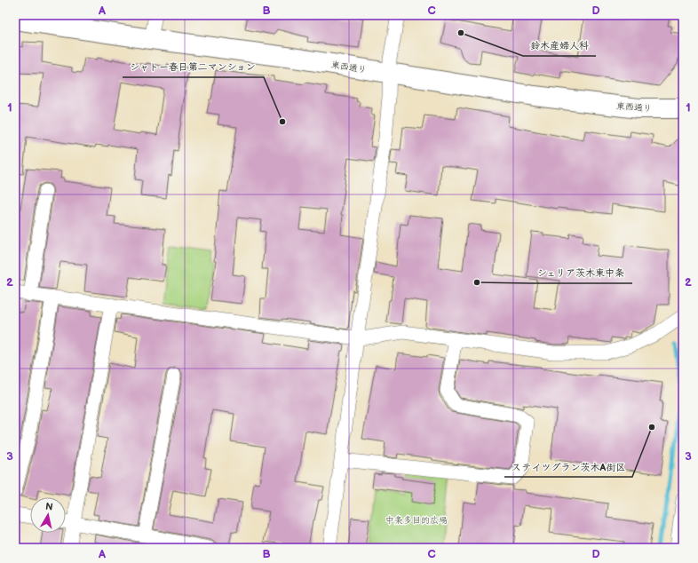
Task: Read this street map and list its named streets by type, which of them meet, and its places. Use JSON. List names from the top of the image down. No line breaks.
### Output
{"streets":{"street":["東西通り"]},"parks":["中条多目的広場"],"places":["鈴木産婦人科","シャトー春日第二マンション","シェリア茨木東中条","ステイツグラン茨木A街区"],"north":"top","grid":{"columns":["A","B","C","D"],"rows":["1","2","3"]}}
